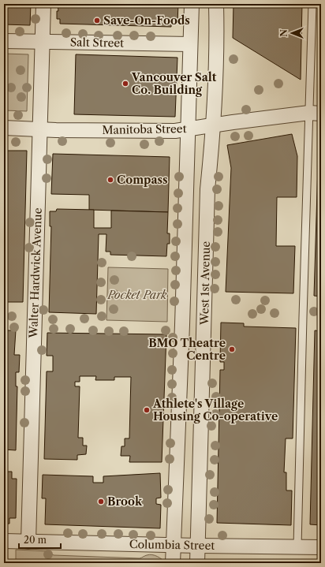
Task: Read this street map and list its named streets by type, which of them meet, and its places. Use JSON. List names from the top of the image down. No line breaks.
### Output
{"streets":{"street":["Salt Street","Manitoba Street","Walter Hardwick Avenue","West 1st Avenue","Columbia Street"]},"crossings":[["Salt Street","Walter Hardwick Avenue"],["Salt Street","West 1st Avenue"],["Manitoba Street","Walter Hardwick Avenue"],["Manitoba Street","West 1st Avenue"],["Walter Hardwick Avenue","Columbia Street"],["West 1st Avenue","Columbia Street"]],"parks":["Pocket Park"],"places":["Save-On-Foods","Vancouver Salt Co. Building","Compass","BMO Theatre Centre","Athlete's Village Housing Co-operative","Brook"],"scale_bar":"20 m","north":"left"}
